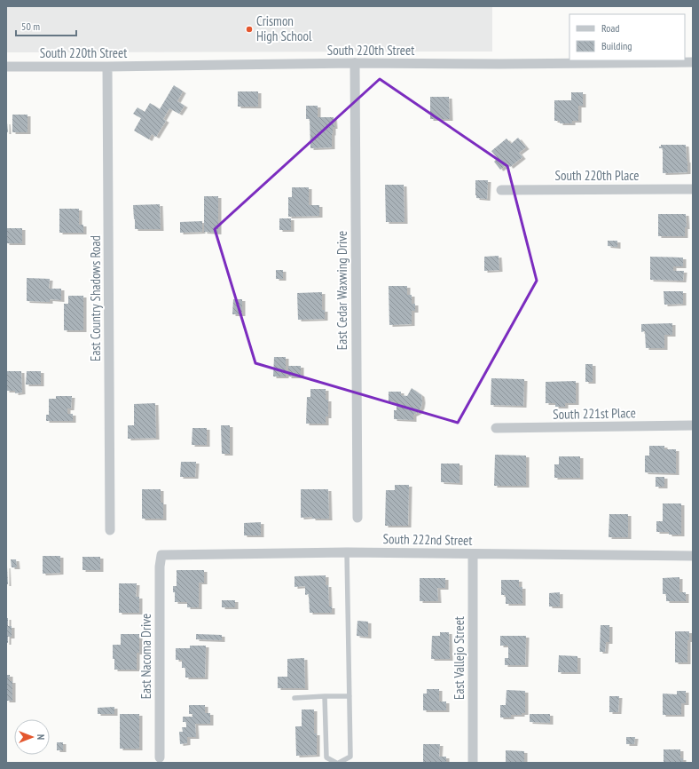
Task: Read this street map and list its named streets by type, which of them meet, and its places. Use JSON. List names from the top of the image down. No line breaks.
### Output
{"streets":{"street":["South 220th Street","South 220th Place","East Cedar Waxwing Drive","East Country Shadows Road","South 221st Place","South 222nd Street","East Nacoma Drive","East Vallejo Street"]},"crossings":[["South 220th Street","East Cedar Waxwing Drive"],["South 220th Street","East Country Shadows Road"],["South 222nd Street","East Nacoma Drive"],["South 222nd Street","East Vallejo Street"]],"places":["Crismon High School"],"legend":["Road","Building"],"scale_bar":"50 m","north":"right"}
